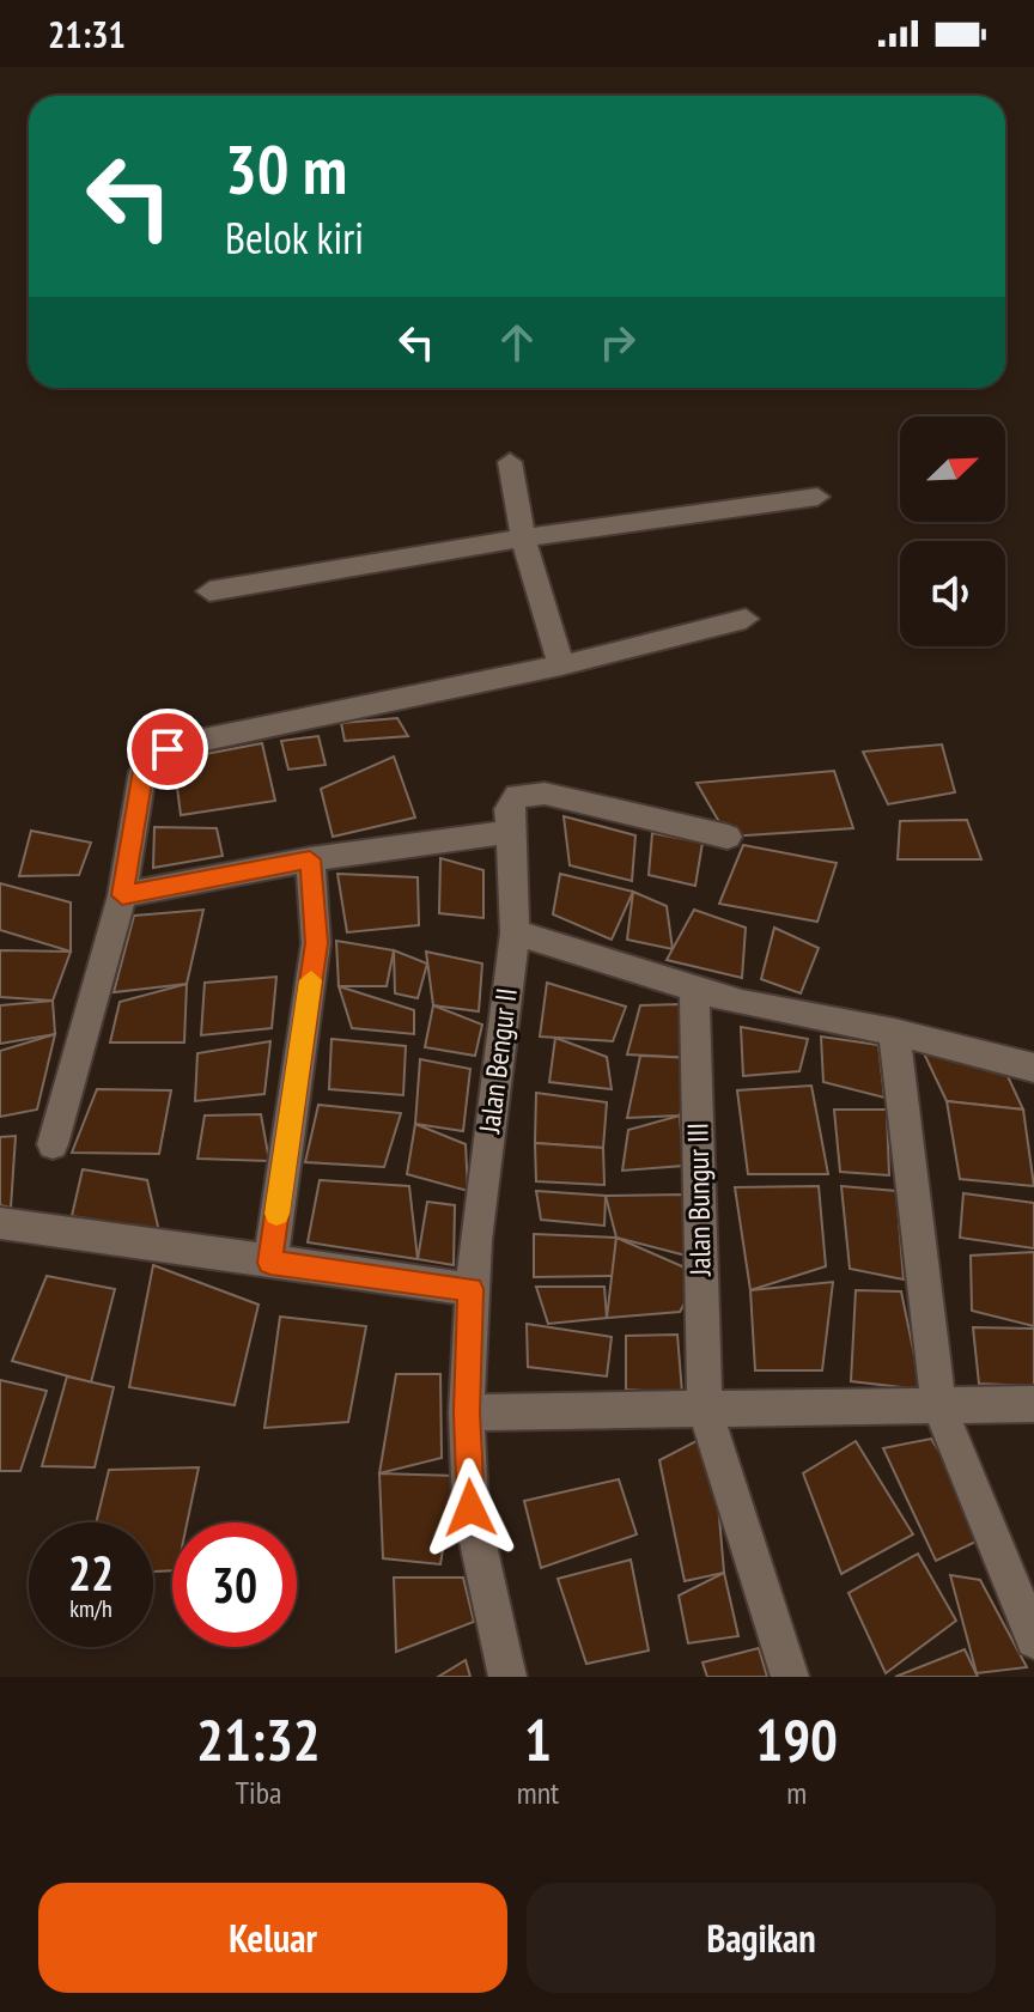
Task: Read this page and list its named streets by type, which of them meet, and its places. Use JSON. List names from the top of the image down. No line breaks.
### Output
{"streets":{"street":["Jalan Bengur II","Jalan Bungur III"]},"north":"top right","page":{"status":"21:31","turn":["30 m","Belok kiri"],"speed":"22 km/h","limit":"30","eta":["21:32","Tiba","1","mnt","190","m"],"buttons":["Keluar","Bagikan"]}}
